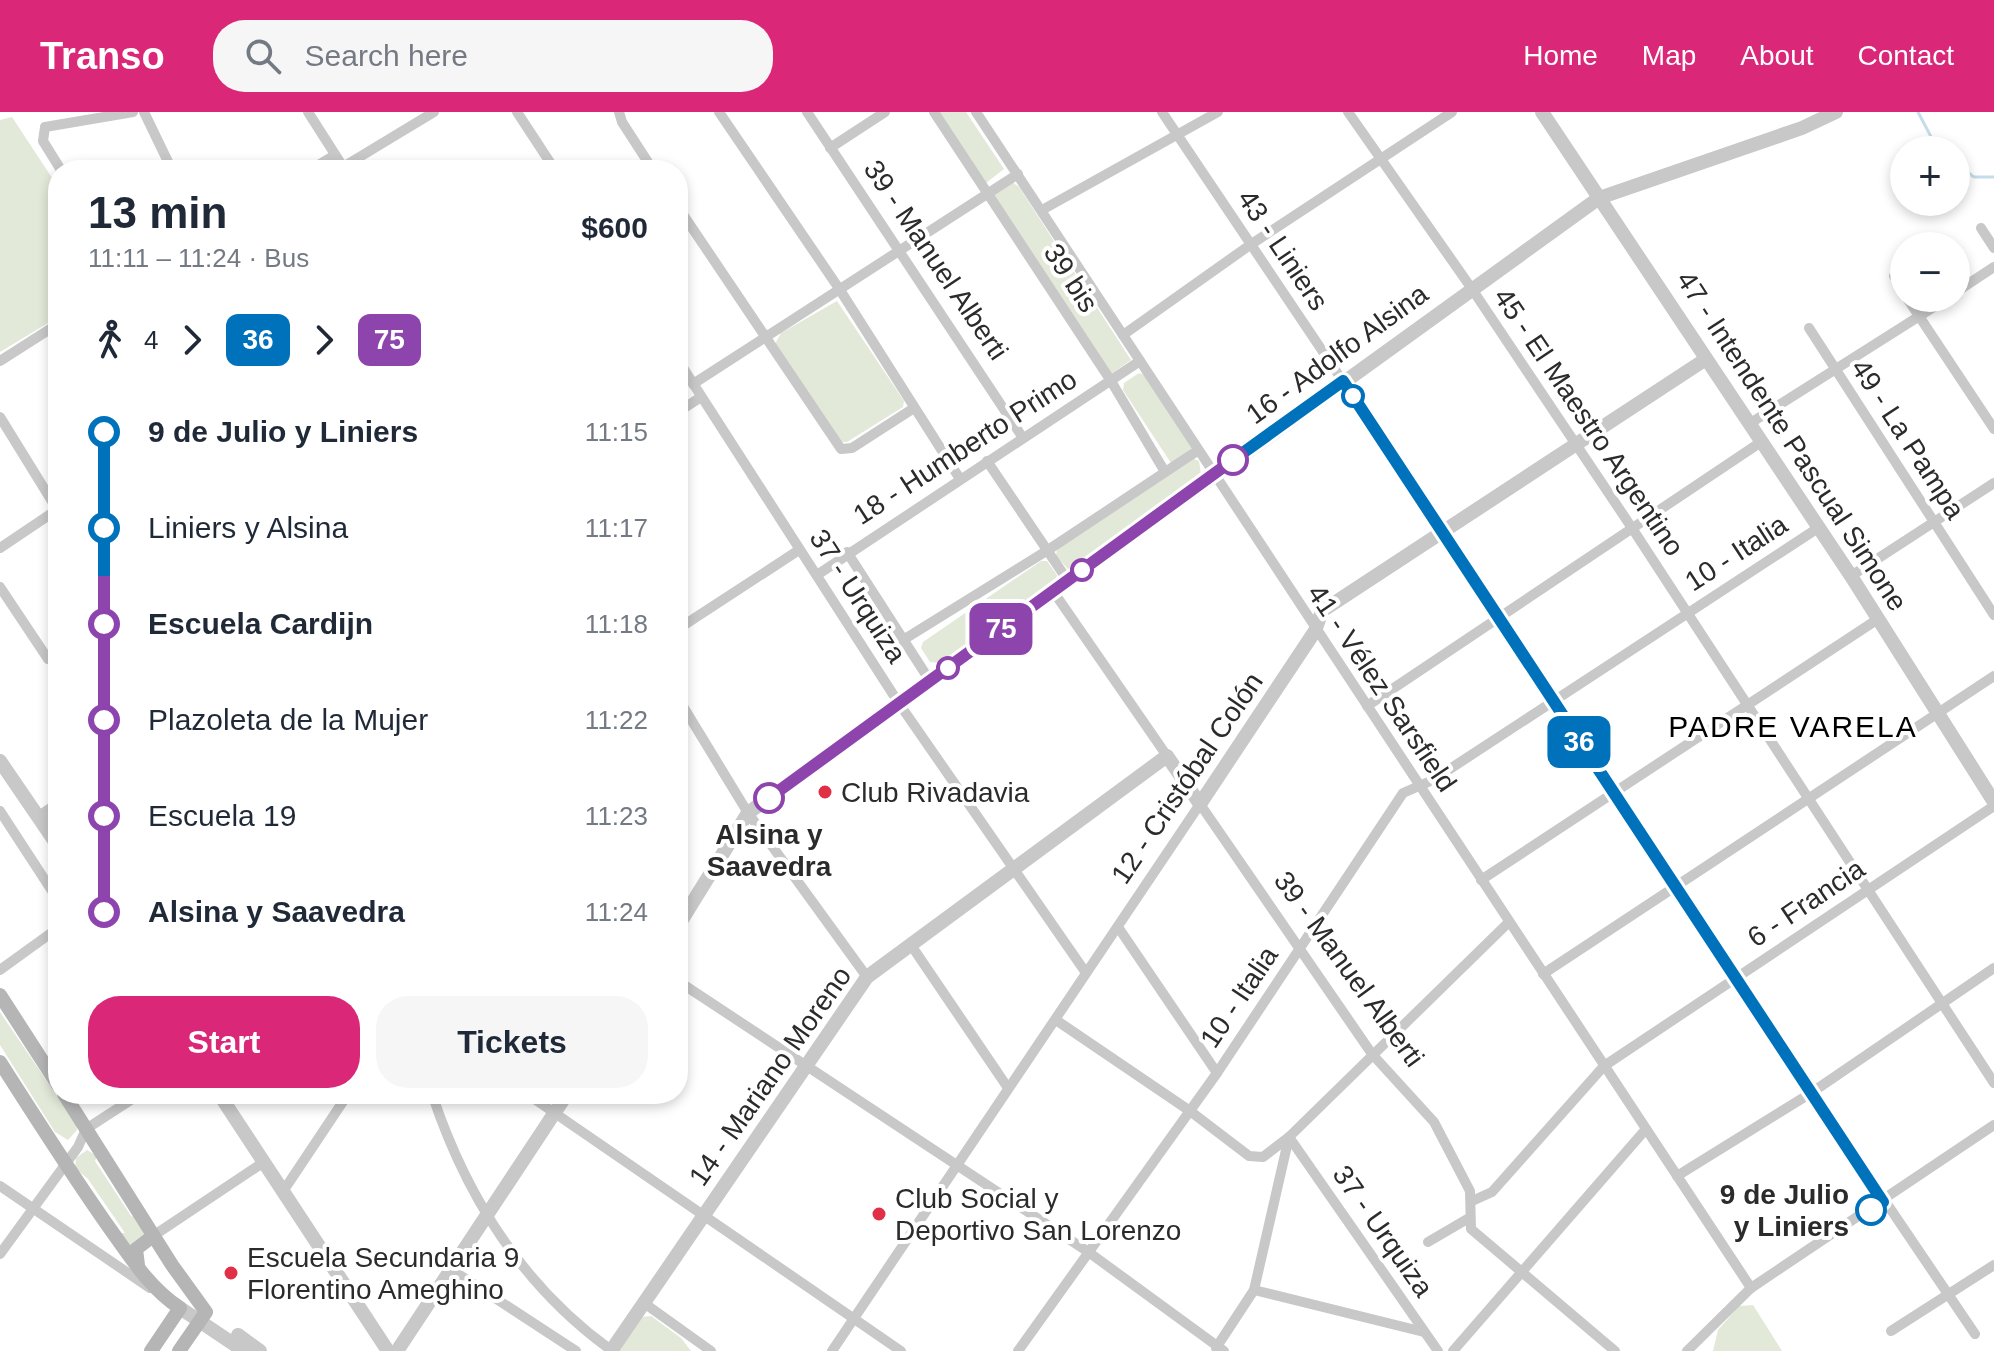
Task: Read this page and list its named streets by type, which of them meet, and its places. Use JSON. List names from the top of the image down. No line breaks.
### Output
{"streets":{"street":["43 - Liniers","39 - Manuel Alberti","39 bis","16 - Adolfo Alsina","45 - El Maestro Argentino","49 - La Pampa","47 - Intendente Pascual Simone","18 - Humberto Primo","10 - Italia","37 - Urquiza","41 - Vélez Sarsfield","12 - Cristóbal Colón","6 - Francia","14 - Mariano Moreno"]},"crossings":[["43 - Liniers","16 - Adolfo Alsina"],["43 - Liniers","10 - Italia"],["43 - Liniers","12 - Cristóbal Colón"],["43 - Liniers","6 - Francia"],["39 - Manuel Alberti","16 - Adolfo Alsina"],["39 - Manuel Alberti","18 - Humberto Primo"],["39 - Manuel Alberti","10 - Italia"],["39 - Manuel Alberti","12 - Cristóbal Colón"],["39 - Manuel Alberti","6 - Francia"],["39 - Manuel Alberti","14 - Mariano Moreno"],["39 bis","18 - Humberto Primo"],["16 - Adolfo Alsina","45 - El Maestro Argentino"],["16 - Adolfo Alsina","47 - Intendente Pascual Simone"],["16 - Adolfo Alsina","37 - Urquiza"],["16 - Adolfo Alsina","41 - Vélez Sarsfield"],["45 - El Maestro Argentino","10 - Italia"],["45 - El Maestro Argentino","12 - Cristóbal Colón"],["45 - El Maestro Argentino","6 - Francia"],["47 - Intendente Pascual Simone","10 - Italia"],["47 - Intendente Pascual Simone","12 - Cristóbal Colón"],["47 - Intendente Pascual Simone","6 - Francia"],["18 - Humberto Primo","37 - Urquiza"],["18 - Humberto Primo","41 - Vélez Sarsfield"],["10 - Italia","41 - Vélez Sarsfield"],["37 - Urquiza","12 - Cristóbal Colón"],["37 - Urquiza","14 - Mariano Moreno"],["41 - Vélez Sarsfield","12 - Cristóbal Colón"],["41 - Vélez Sarsfield","6 - Francia"]],"districts":["PADRE VARELA"],"places":["Club Rivadavia","Alsina y Saavedra","9 de Julio y Liniers","Club Social y Deportivo San Lorenzo","Escuela Secundaria 9 Florentino Ameghino"],"lines":["bus line 36","bus line 75"],"page":{"header":"Transo","search":"Search here","nav":["Home","Map","About","Contact"],"on_map":["36","75"],"map_buttons":["+","−"],"heading":["13 min","11:11 – 11:24 · Bus","$600"],"legs":["4","36","75"],"list":[{"name":"9 de Julio y Liniers","value":"11:15"},{"name":"Liniers y Alsina","value":"11:17"},{"name":"Escuela Cardijn","value":"11:18"},{"name":"Plazoleta de la Mujer","value":"11:22"},{"name":"Escuela 19","value":"11:23"},{"name":"Alsina y Saavedra","value":"11:24"}],"buttons":["Start","Tickets"]}}
